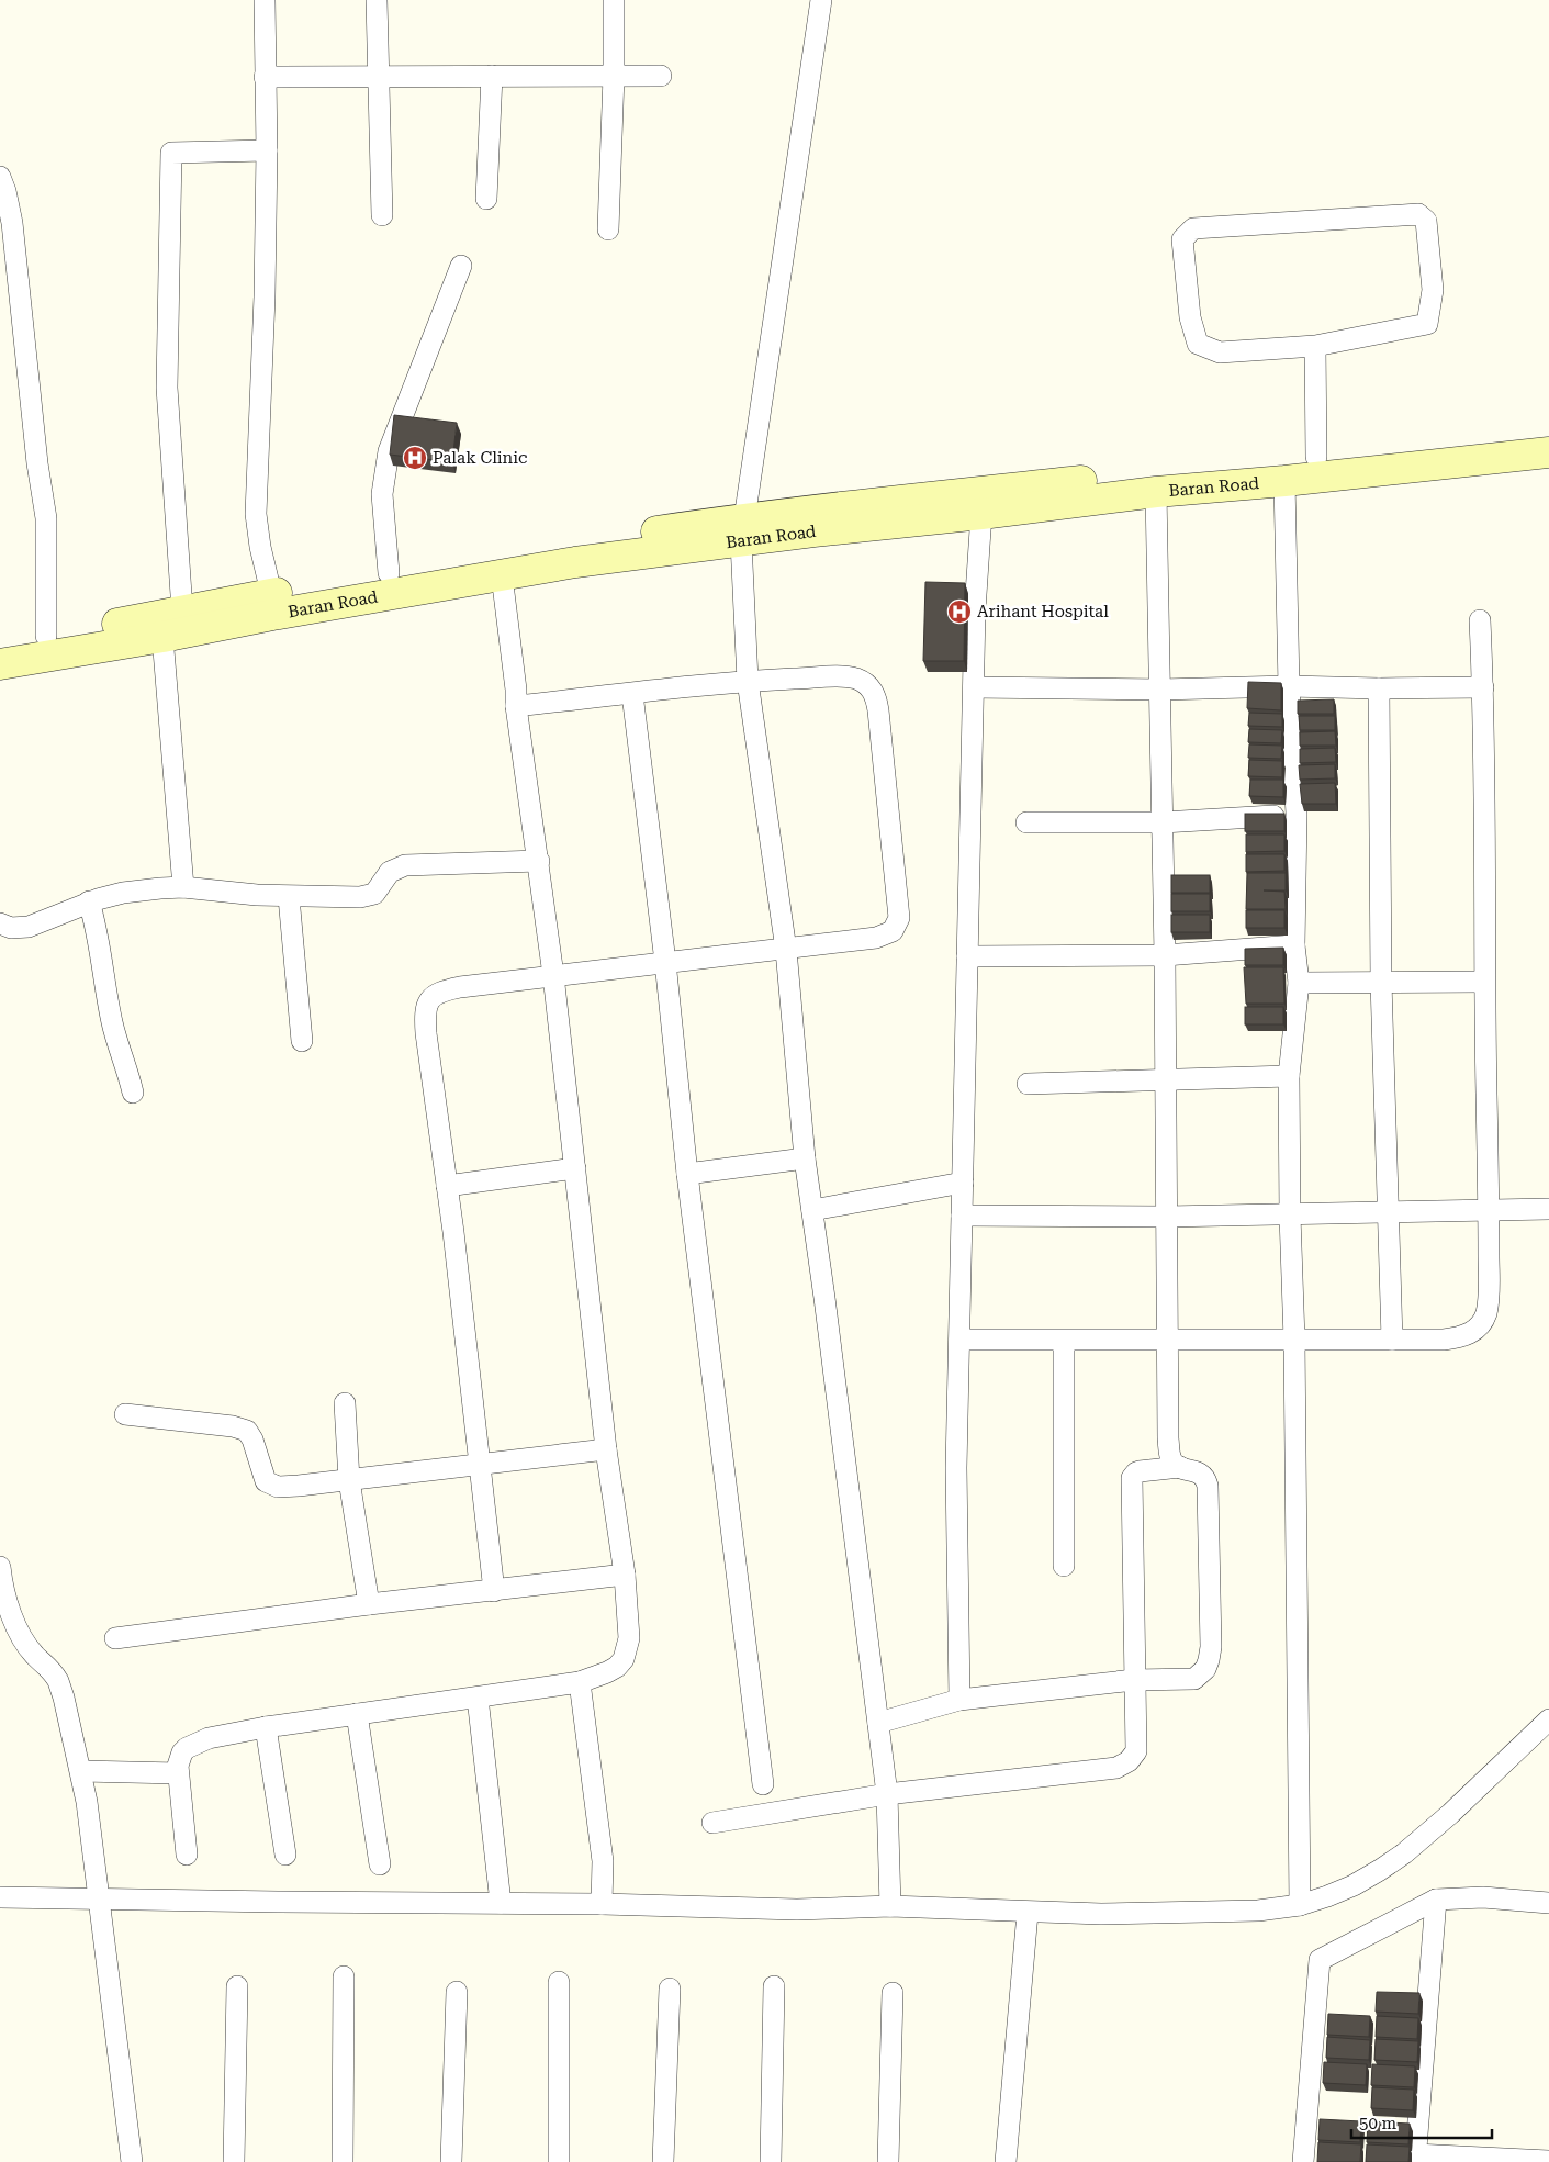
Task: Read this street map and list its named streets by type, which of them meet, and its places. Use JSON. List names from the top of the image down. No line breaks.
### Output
{"streets":{"main road":["Baran Road"]},"places":{"hospital":["Palak Clinic","Arihant Hospital"]},"scale_bar":"50 m"}
